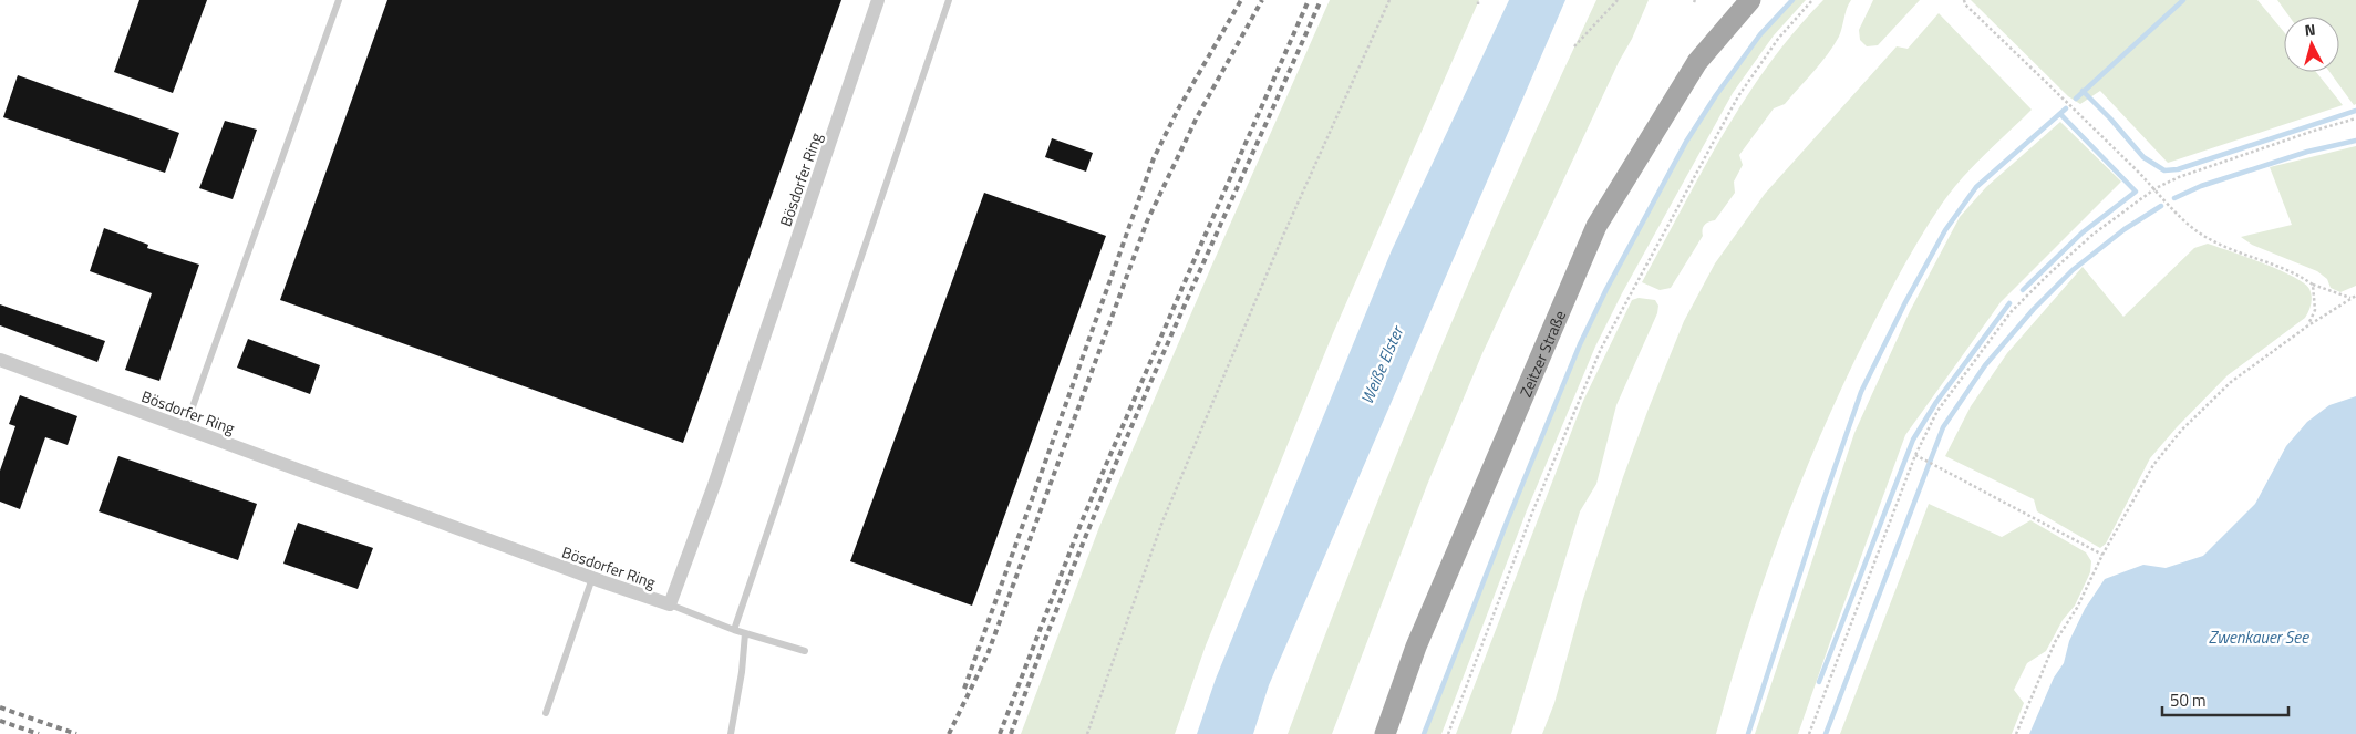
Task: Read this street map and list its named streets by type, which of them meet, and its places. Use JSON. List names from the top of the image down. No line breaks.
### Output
{"streets":{"main road":["Zeitzer Straße"],"street":["Bösdorfer Ring"]},"water":["Weiße Elster","Zwenkauer See"],"scale_bar":"50 m","north":"top"}
